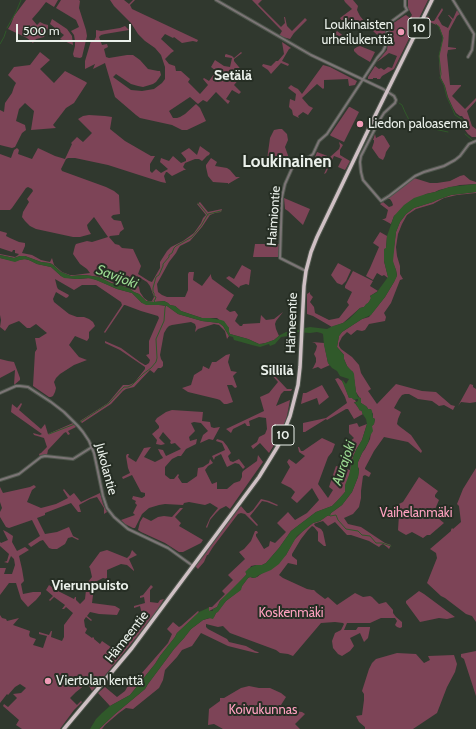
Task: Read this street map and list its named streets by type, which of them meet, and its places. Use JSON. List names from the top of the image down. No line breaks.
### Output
{"streets":{"highway":["10","Hämeentie"],"street":["Haimiontie","Jukolantie"]},"crossings":[["Haimiontie","Hämeentie"],["Hämeentie","Jukolantie"]],"districts":["Setälä","Loukinainen","Sillilä","Vierunpuisto"],"water":["Savijoki","Aurajoki"],"parks":["Vaihelanmäki","Koskenmäki","Koivukunnas"],"places":["Loukinaisten urheilukenttä","Liedon paloasema","Viertolan kenttä"],"scale_bar":"500 m"}
